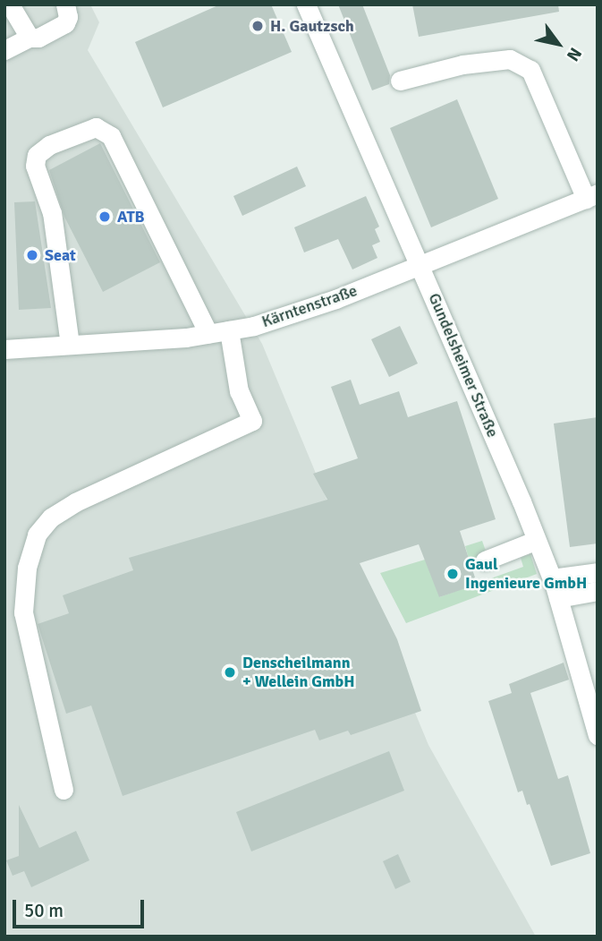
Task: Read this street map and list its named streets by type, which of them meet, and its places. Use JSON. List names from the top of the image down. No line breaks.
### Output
{"streets":{"street":["Kärntenstraße","Gundelsheimer Straße"]},"crossings":[["Kärntenstraße","Gundelsheimer Straße"]],"places":["H. Gautzsch","ATB","Seat","Gaul Ingenieure GmbH","Denscheilmann + Wellein GmbH"],"scale_bar":"50 m","north":"bottom right"}
